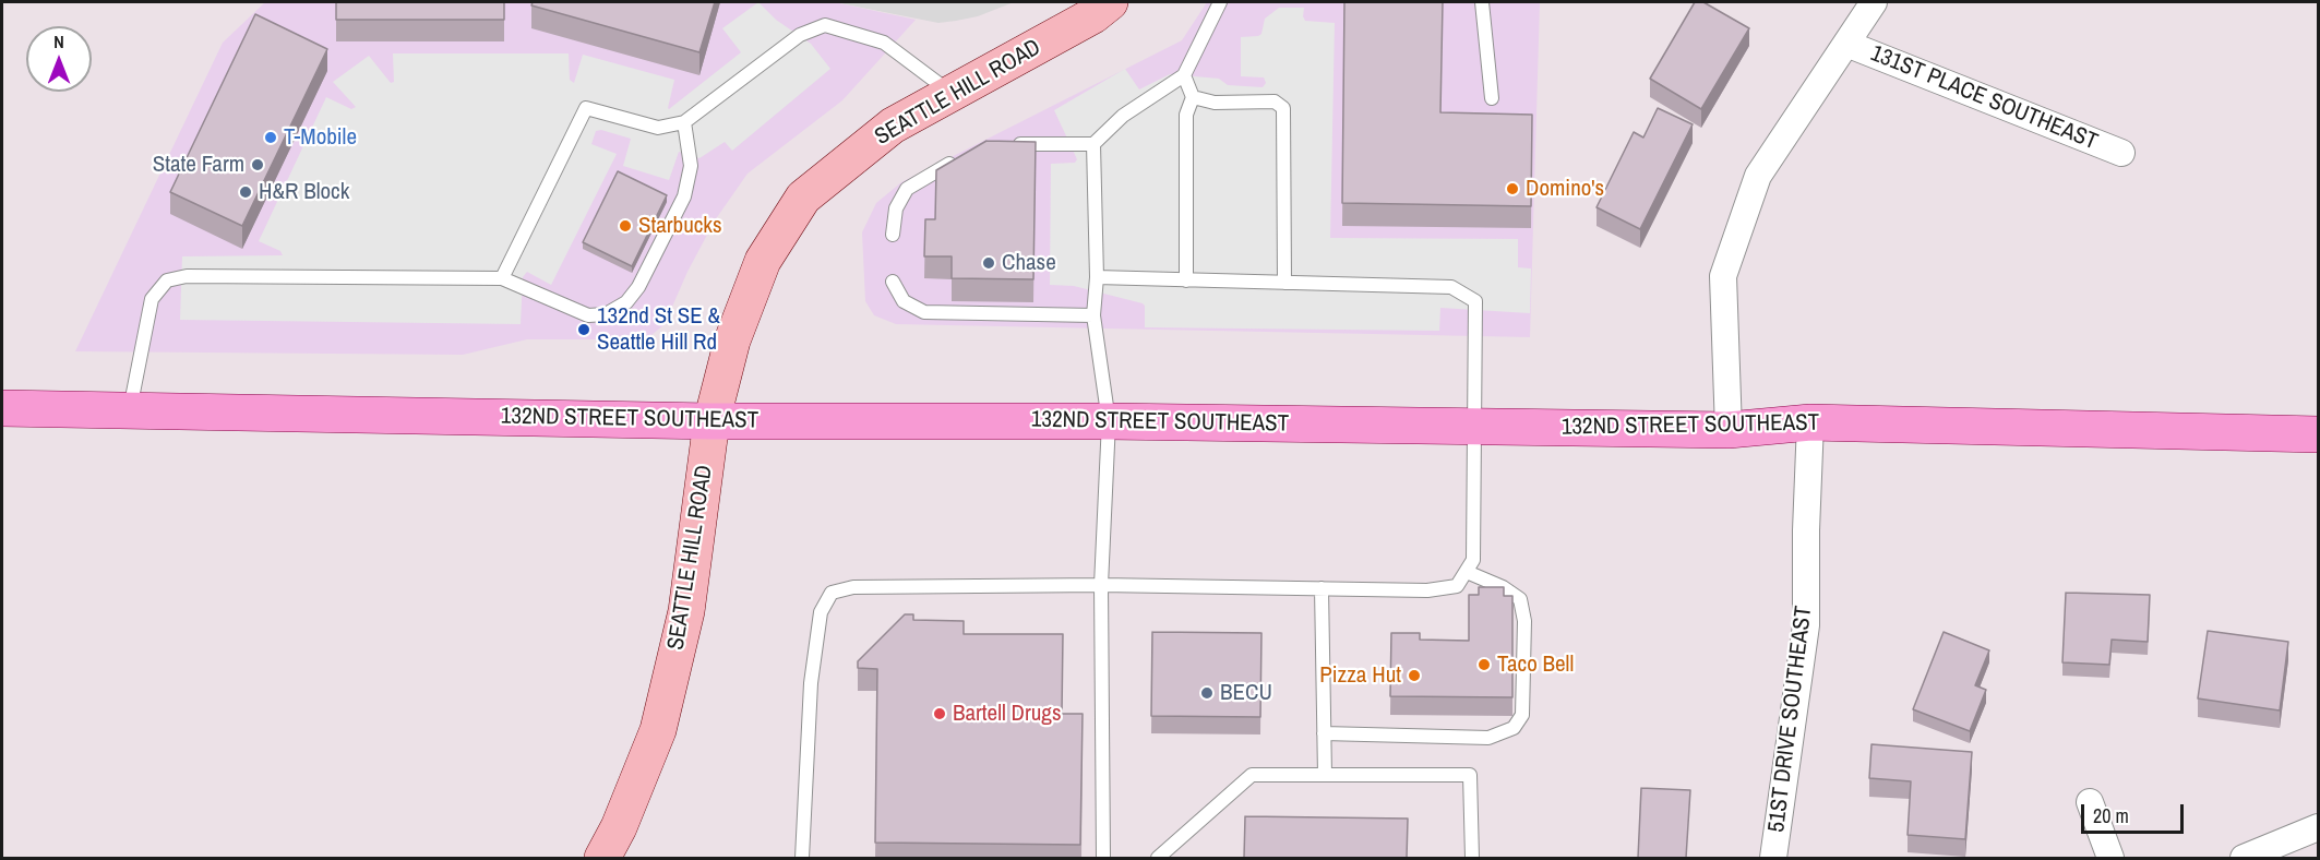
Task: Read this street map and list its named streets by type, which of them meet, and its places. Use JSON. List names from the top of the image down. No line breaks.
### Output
{"streets":{"main road":["SEATTLE HILL ROAD","132ND STREET SOUTHEAST"],"street":["131ST PLACE SOUTHEAST","51ST DRIVE SOUTHEAST"]},"crossings":[["SEATTLE HILL ROAD","132ND STREET SOUTHEAST"],["132ND STREET SOUTHEAST","51ST DRIVE SOUTHEAST"]],"places":["T-Mobile","State Farm","Domino's","H&R Block","Starbucks","Chase","132nd St SE & Seattle Hill Rd","Taco Bell","Pizza Hut","BECU","Bartell Drugs"],"scale_bar":"20 m","north":"top"}
